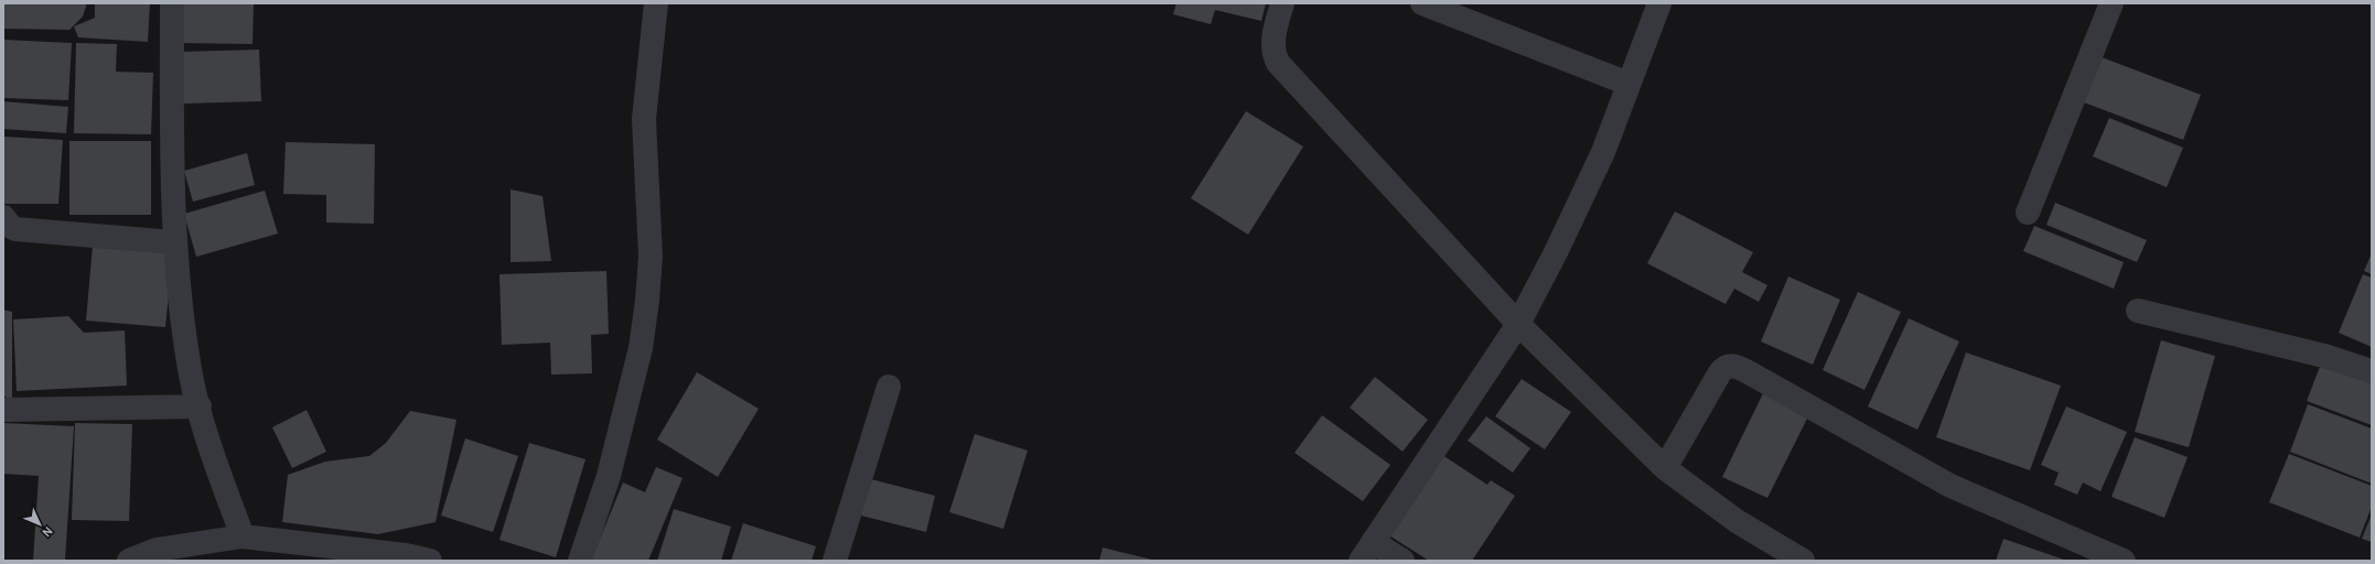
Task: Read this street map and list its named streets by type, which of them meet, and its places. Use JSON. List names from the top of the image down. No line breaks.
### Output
{"north":"bottom right"}
